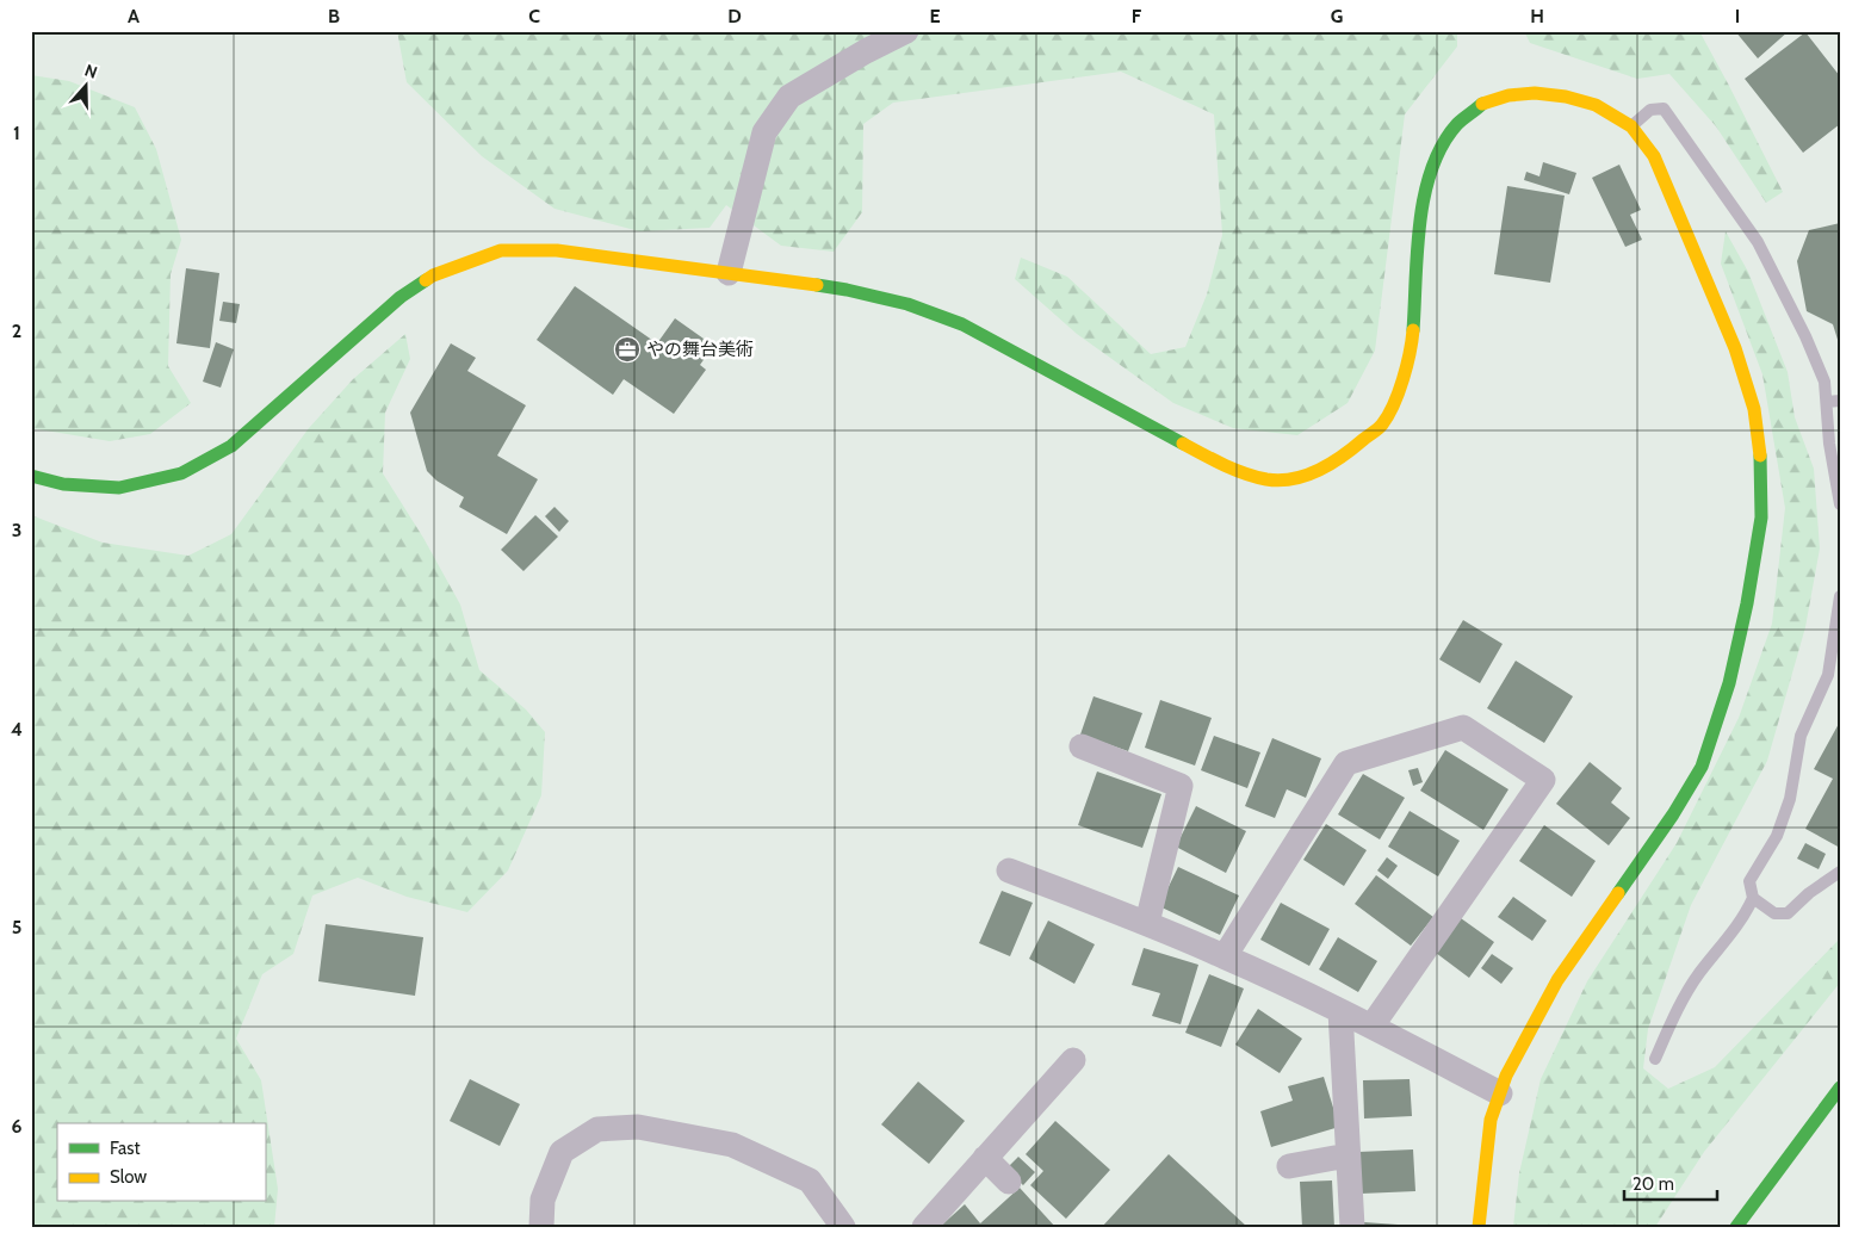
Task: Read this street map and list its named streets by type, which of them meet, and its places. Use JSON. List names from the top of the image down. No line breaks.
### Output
{"places":{"office":["やの舞台美術"]},"legend":["Fast","Slow"],"scale_bar":"20 m","north":"top","grid":{"columns":["A","B","C","D","E","F","G","H","I"],"rows":["1","2","3","4","5","6"]}}
